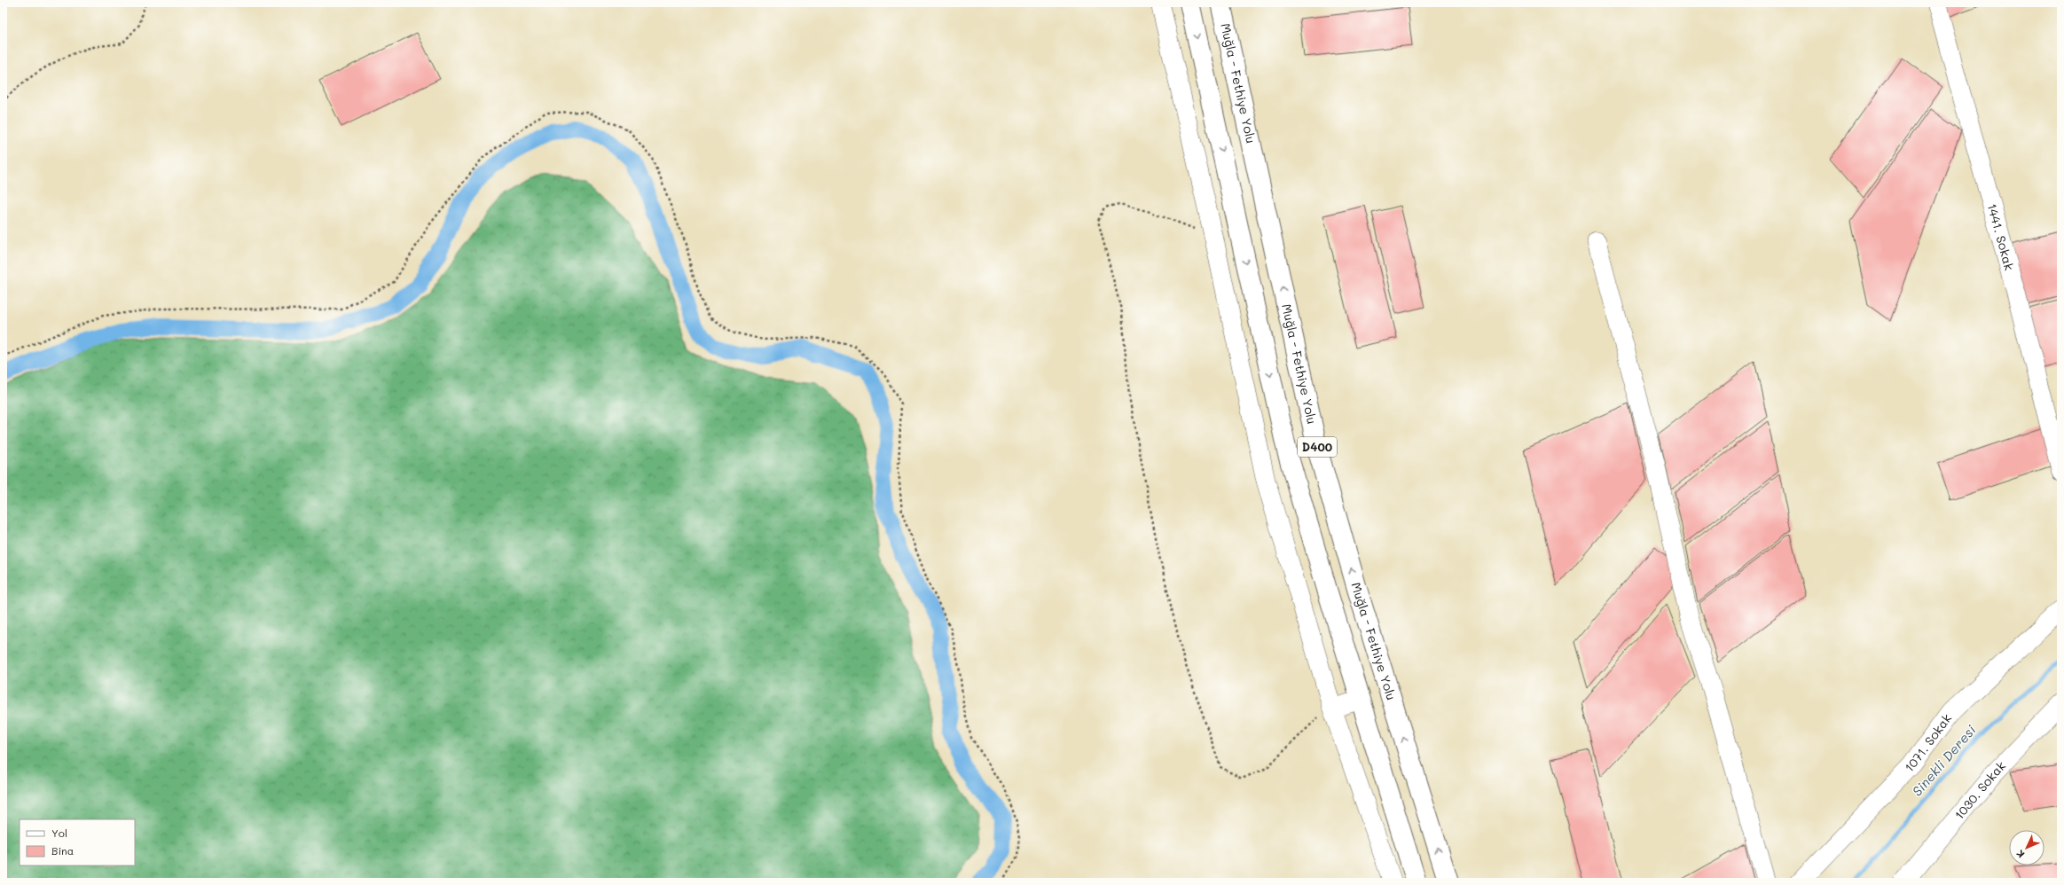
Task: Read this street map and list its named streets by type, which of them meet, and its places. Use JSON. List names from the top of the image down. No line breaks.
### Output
{"streets":{"highway":["Muğla - Fethiye Yolu","D400"],"street":["1441. Sokak","1071. Sokak","1030. Sokak"]},"water":["Sinekli Deresi"],"legend":["Yol","Bina"],"north":"bottom left"}
